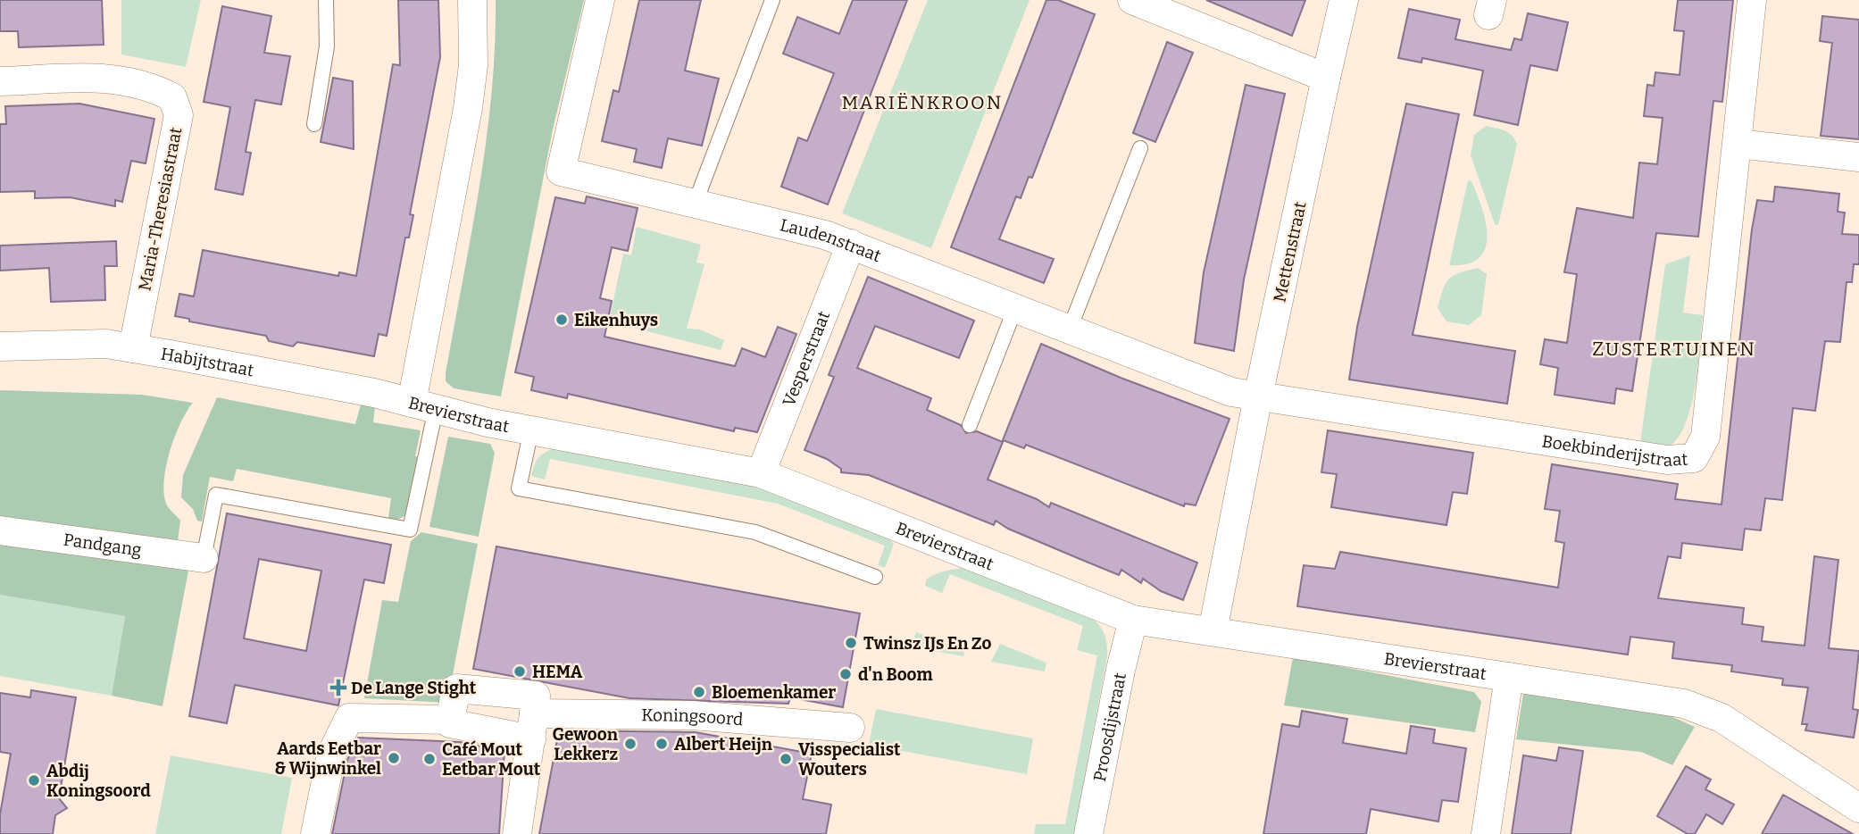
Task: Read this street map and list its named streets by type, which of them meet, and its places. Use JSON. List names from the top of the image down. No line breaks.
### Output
{"streets":{"street":["Maria-Theresiastraat","Laudenstraat","Mettenstraat","Vesperstraat","Habijtstraat","Brevierstraat","Boekbinderijstraat","Pandgang","Koningsoord","Proosdijstraat"]},"crossings":[["Maria-Theresiastraat","Habijtstraat"],["Laudenstraat","Mettenstraat"],["Laudenstraat","Vesperstraat"],["Laudenstraat","Boekbinderijstraat"],["Mettenstraat","Brevierstraat"],["Mettenstraat","Boekbinderijstraat"],["Vesperstraat","Brevierstraat"],["Habijtstraat","Brevierstraat"],["Brevierstraat","Proosdijstraat"]],"districts":["MARIËNKROON","ZUSTERTUINEN"],"places":{"other":["Eikenhuys","Twinsz IJs En Zo","HEMA","d'n Boom","Bloemenkamer","Gewoon Lekkerz","Albert Heijn","Aards Eetbar & Wijnwinkel","Café Mout Eetbar Mout","Visspecialist Wouters","Abdij Koningsoord"],"health":["De Lange Stight"]}}
